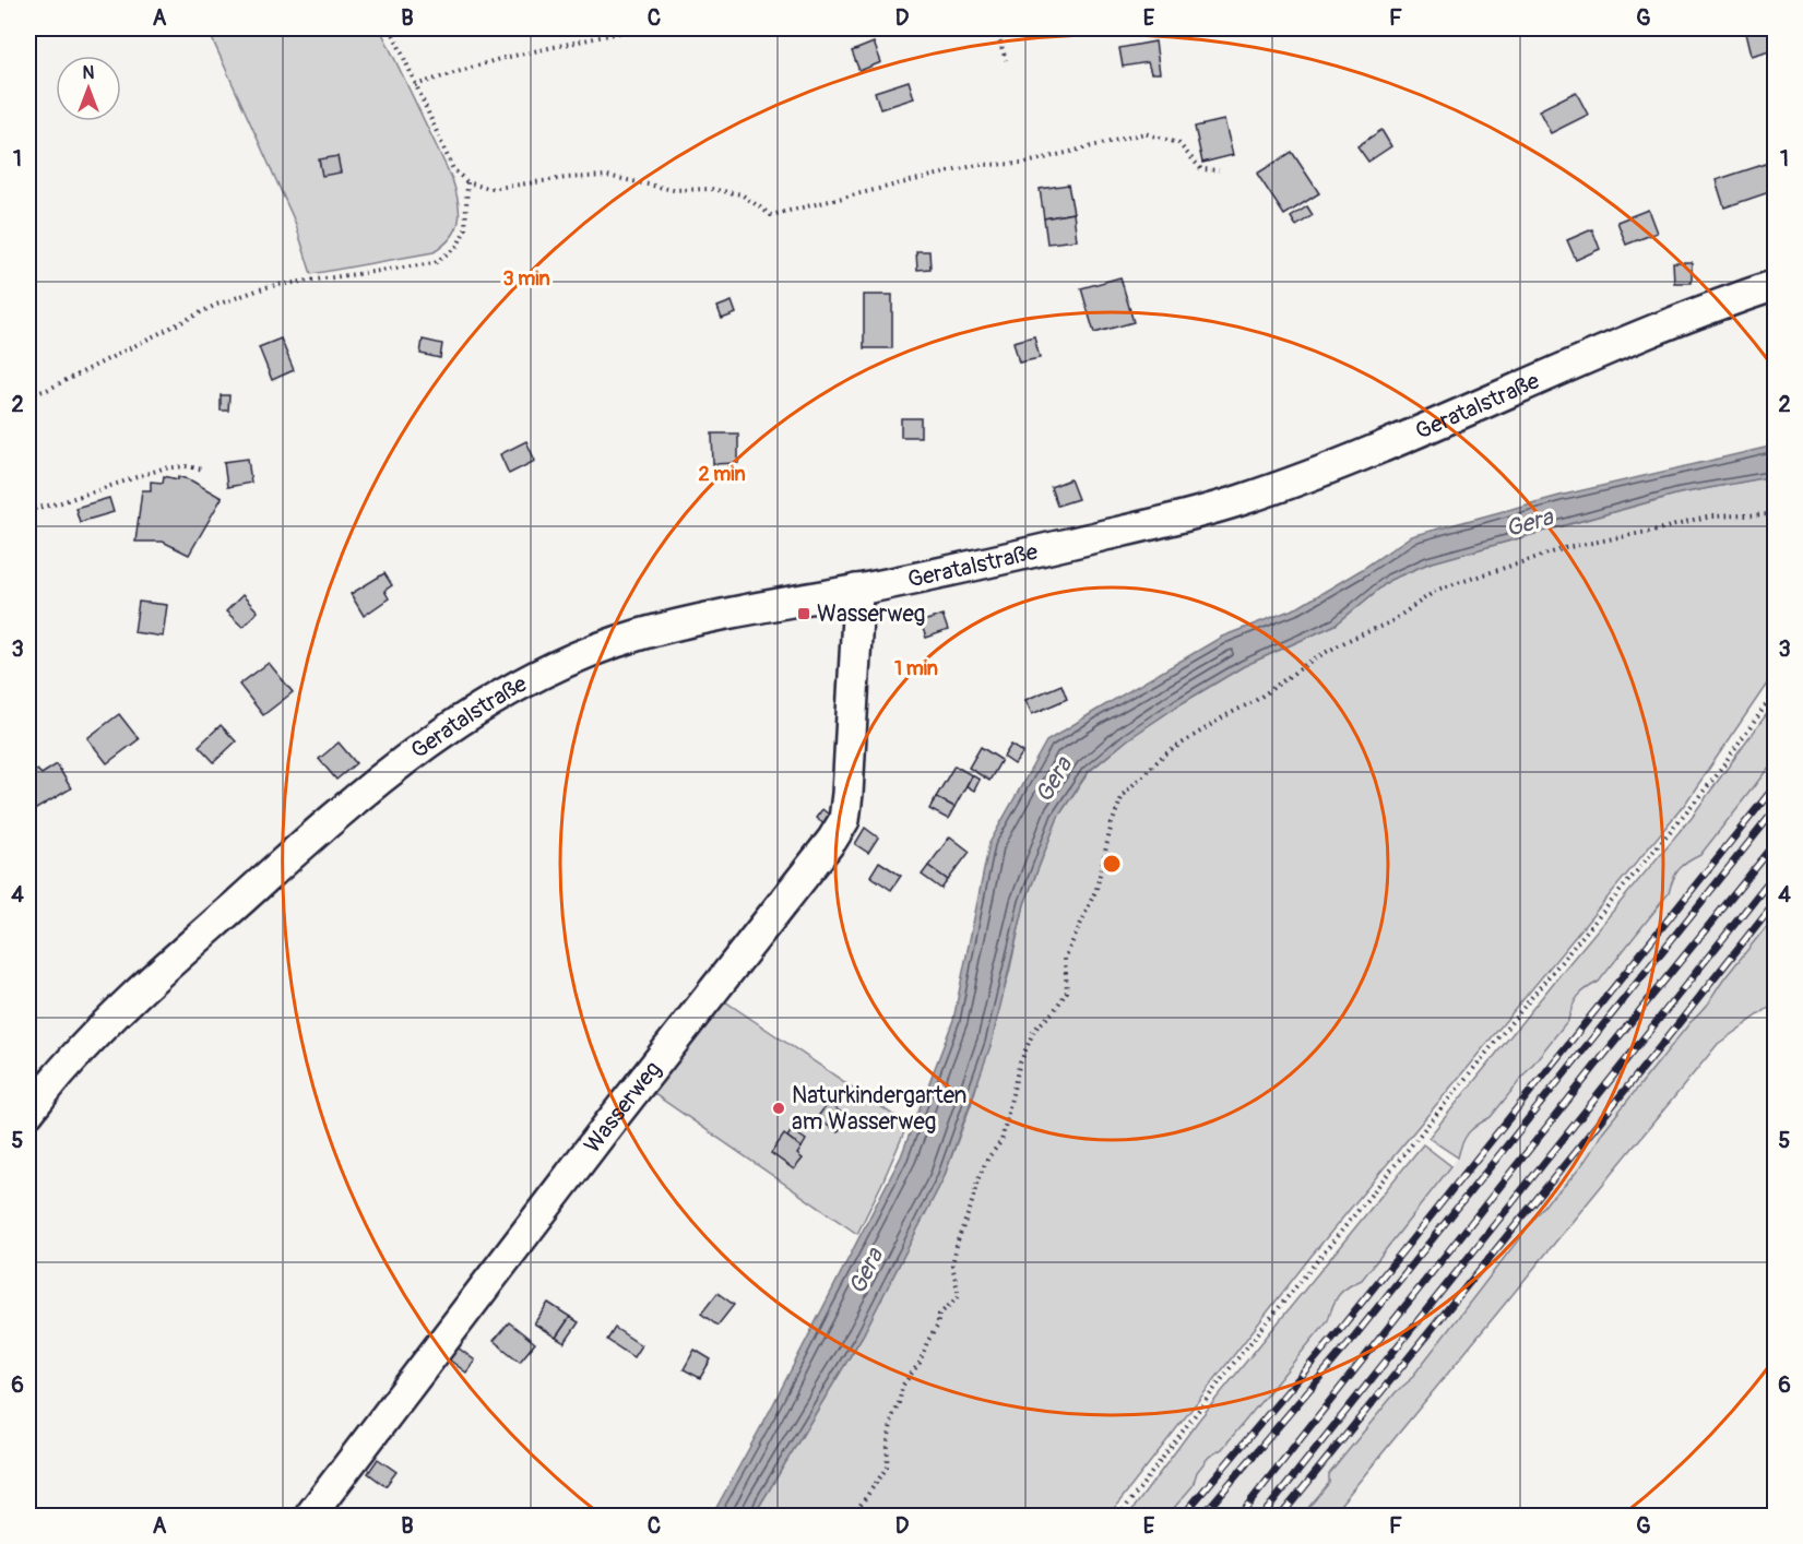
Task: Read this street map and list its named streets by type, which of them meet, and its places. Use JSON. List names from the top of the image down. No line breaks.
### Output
{"streets":{"street":["Geratalstraße","Wasserweg"]},"crossings":[["Geratalstraße","Wasserweg"]],"water":["Gera"],"places":{"transit":["Wasserweg"],"other":["Naturkindergarten am Wasserweg"]},"north":"top","grid":{"columns":["A","B","C","D","E","F","G"],"rows":["1","2","3","4","5","6"]},"rings":["3 min","2 min","1 min"]}
